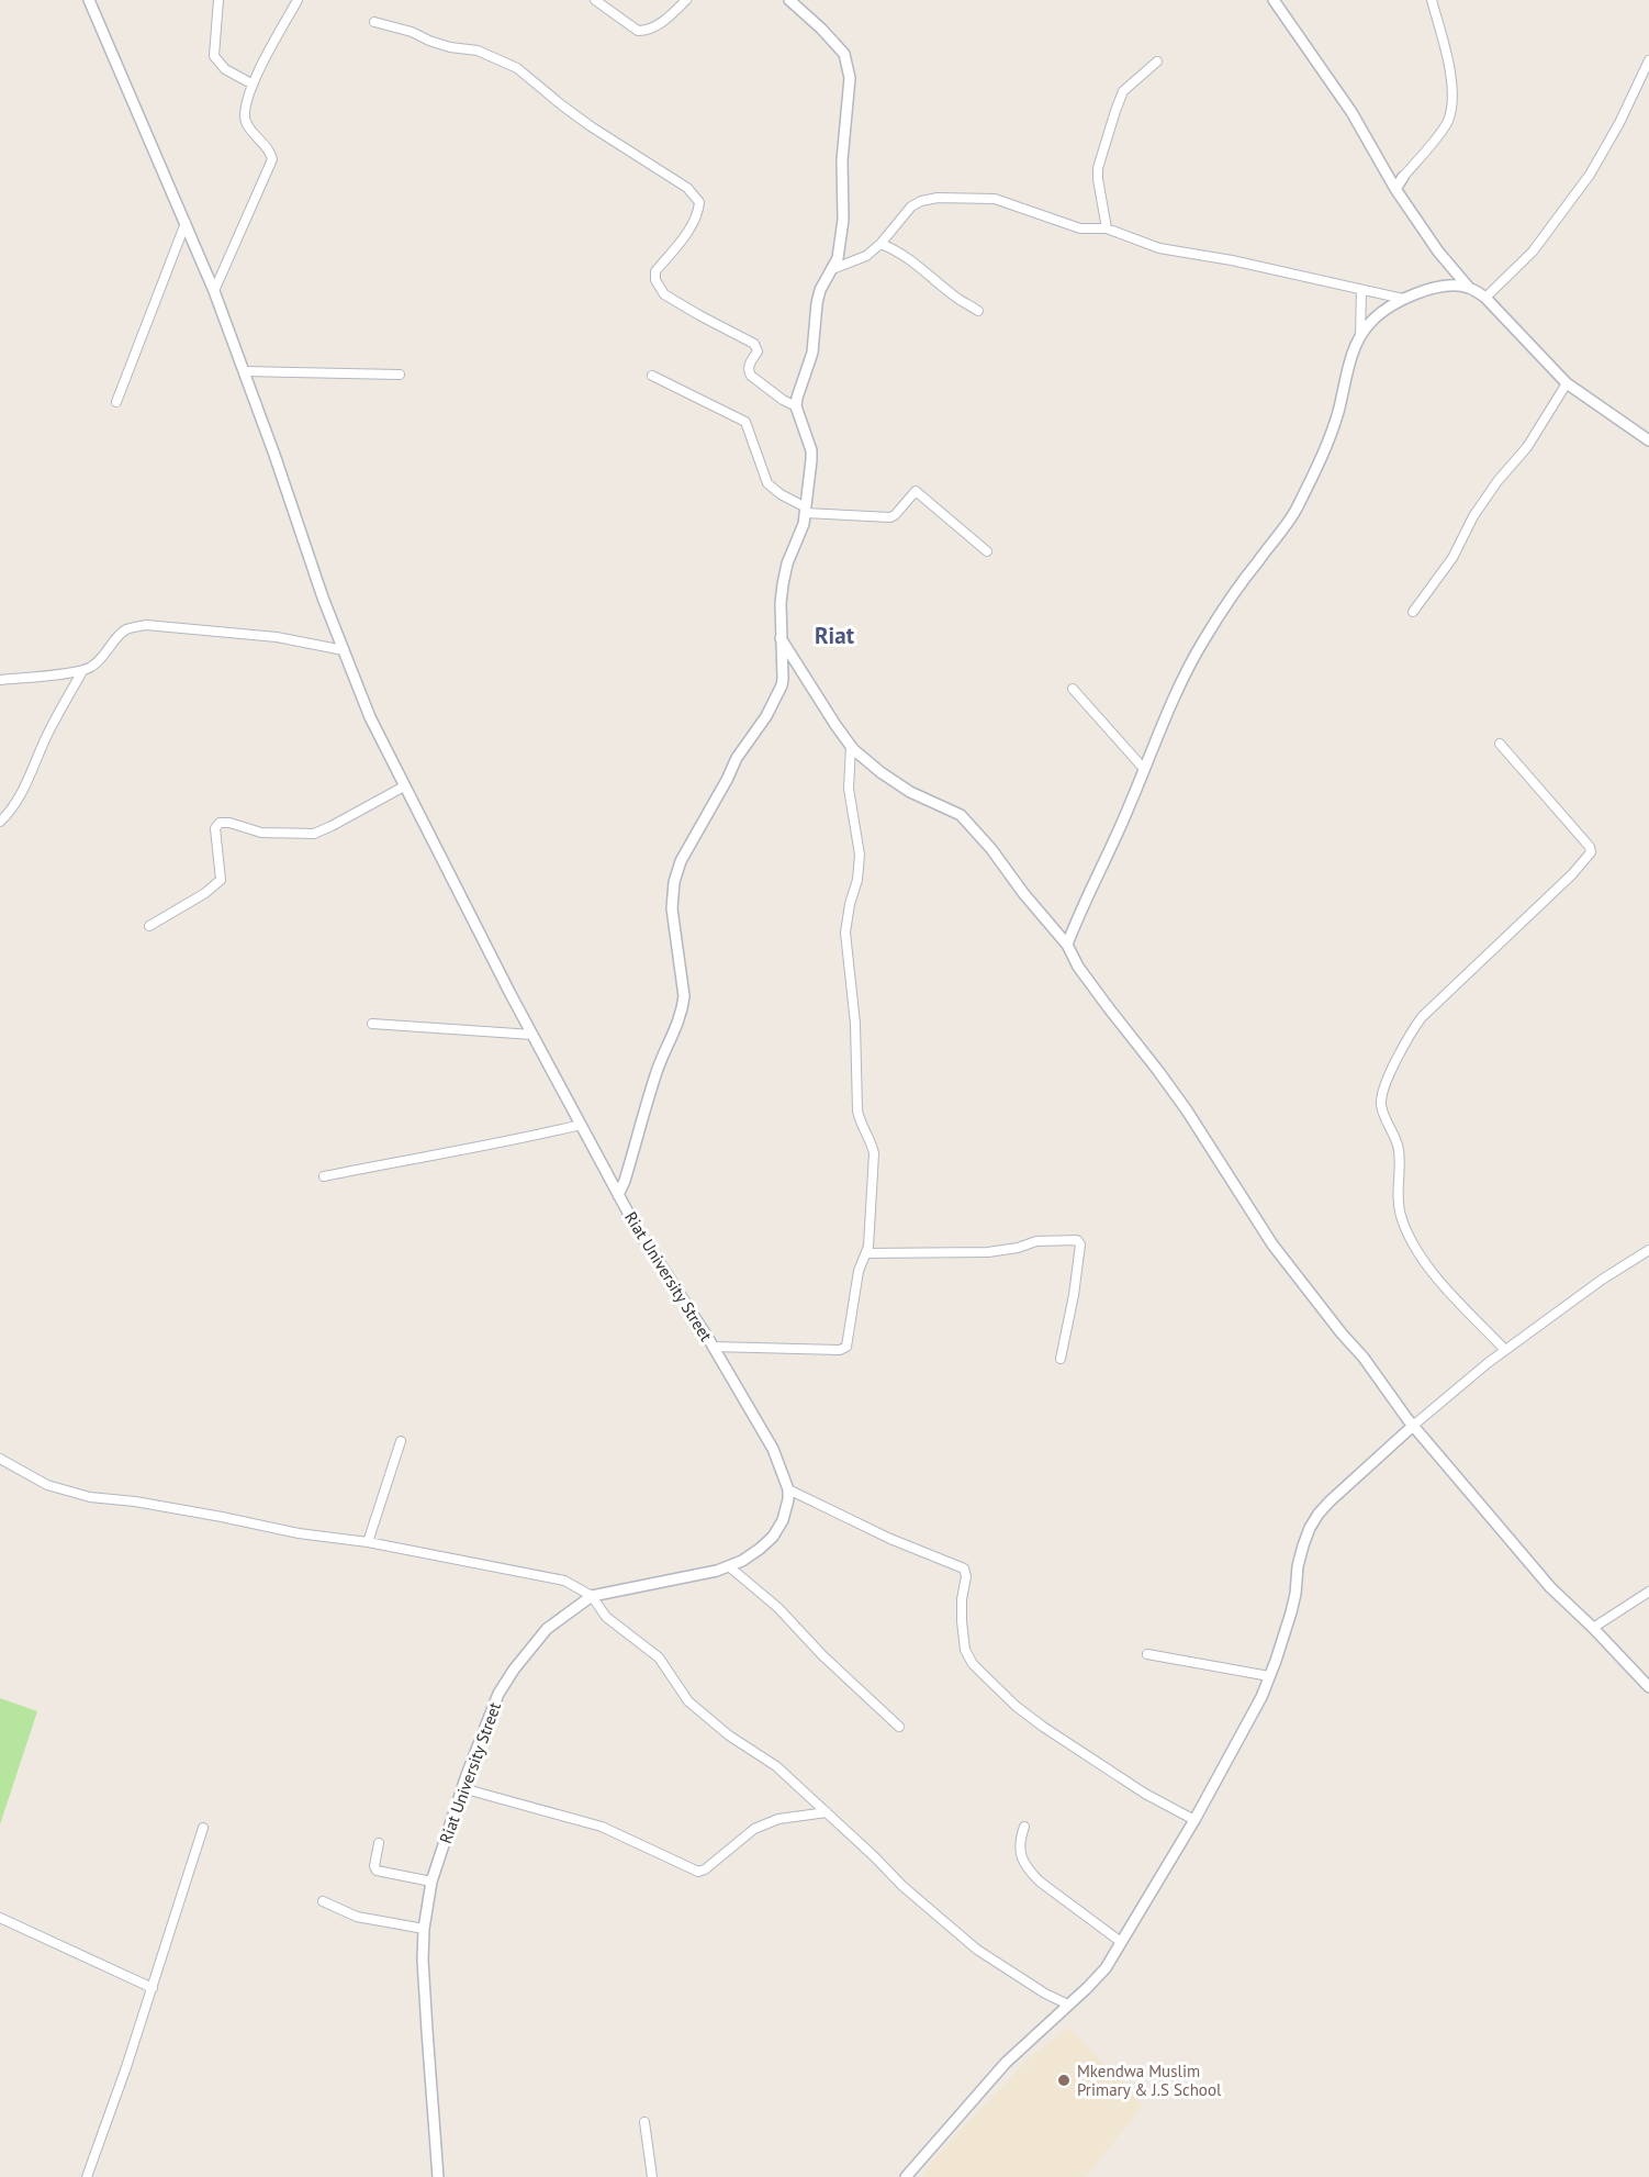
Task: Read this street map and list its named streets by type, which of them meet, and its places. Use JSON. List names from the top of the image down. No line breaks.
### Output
{"streets":{"street":["Riat University Street"]},"districts":["Riat"],"places":["Mkendwa Muslim Primary & J.S School"]}
